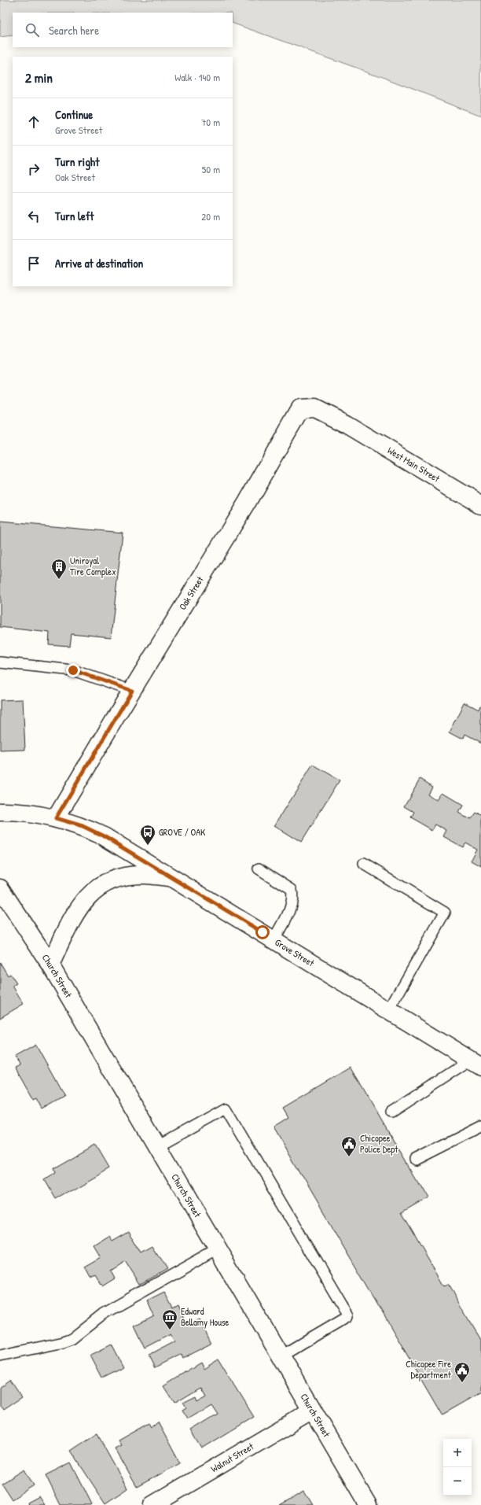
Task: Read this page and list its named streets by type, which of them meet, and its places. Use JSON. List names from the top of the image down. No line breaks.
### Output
{"streets":{"main road":["West Main Street","Oak Street","Grove Street","Church Street","Walnut Street"]},"crossings":[["West Main Street","Oak Street"],["Oak Street","Grove Street"],["Church Street","Walnut Street"]],"places":{"building":["Uniroyal Tire Complex"],"bus stop":["GROVE / OAK"],"public building":["Chicopee Police Dept","Chicopee Fire Department"],"museum":["Edward Bellamy House"]},"page":{"search":"Search here","heading":["2 min","Walk · 140 m"],"list":[["Continue","Grove Street","70 m"],["Turn right","Oak Street","50 m"],["Turn left","20 m"],"Arrive at destination"],"map_buttons":["+","−"]}}
